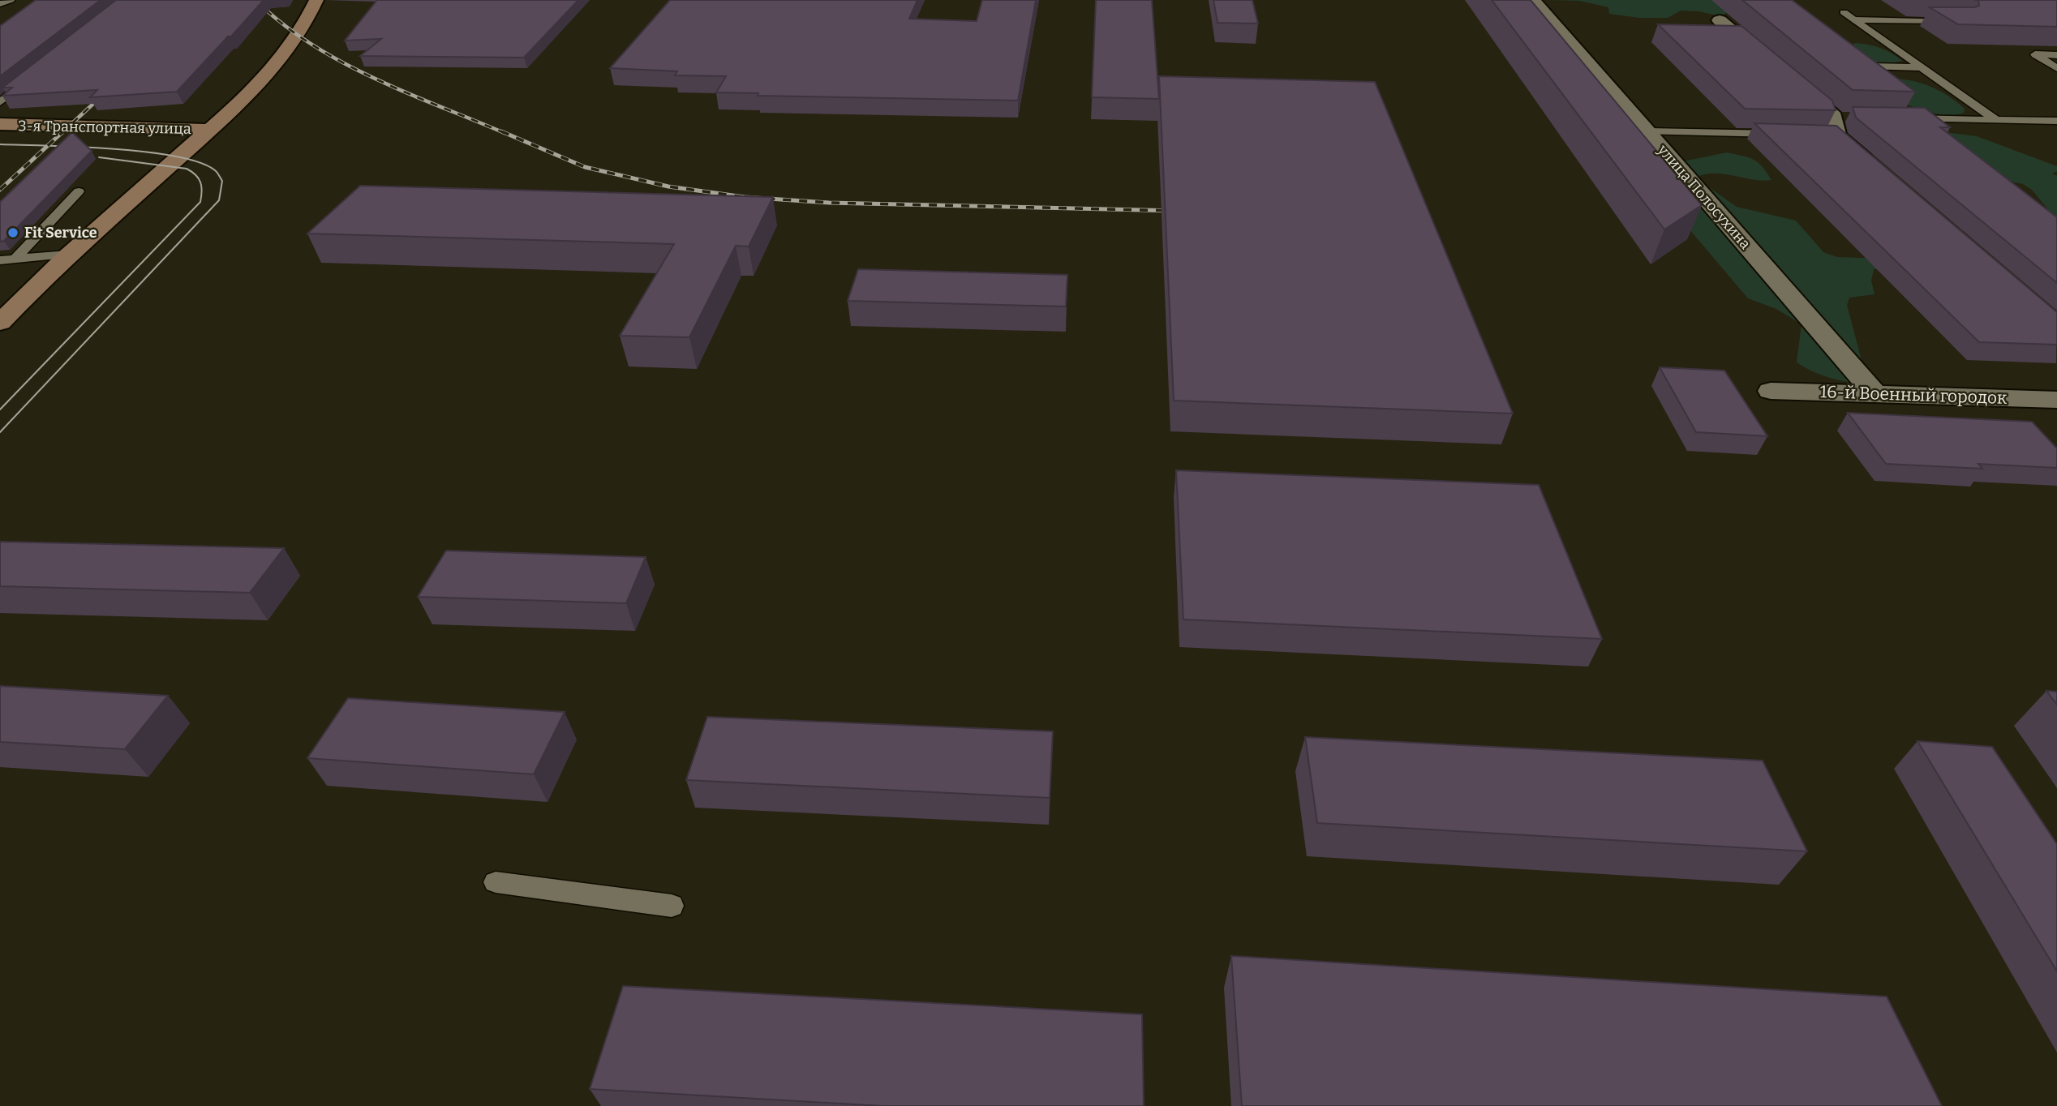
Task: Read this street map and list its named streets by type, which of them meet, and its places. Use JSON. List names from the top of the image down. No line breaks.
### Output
{"streets":{"main road":["3-я Транспортная улица"],"street":["улица Полосухина","16-й Военный городок"]},"crossings":[["улица Полосухина","16-й Военный городок"]],"places":["Fit Service"]}
